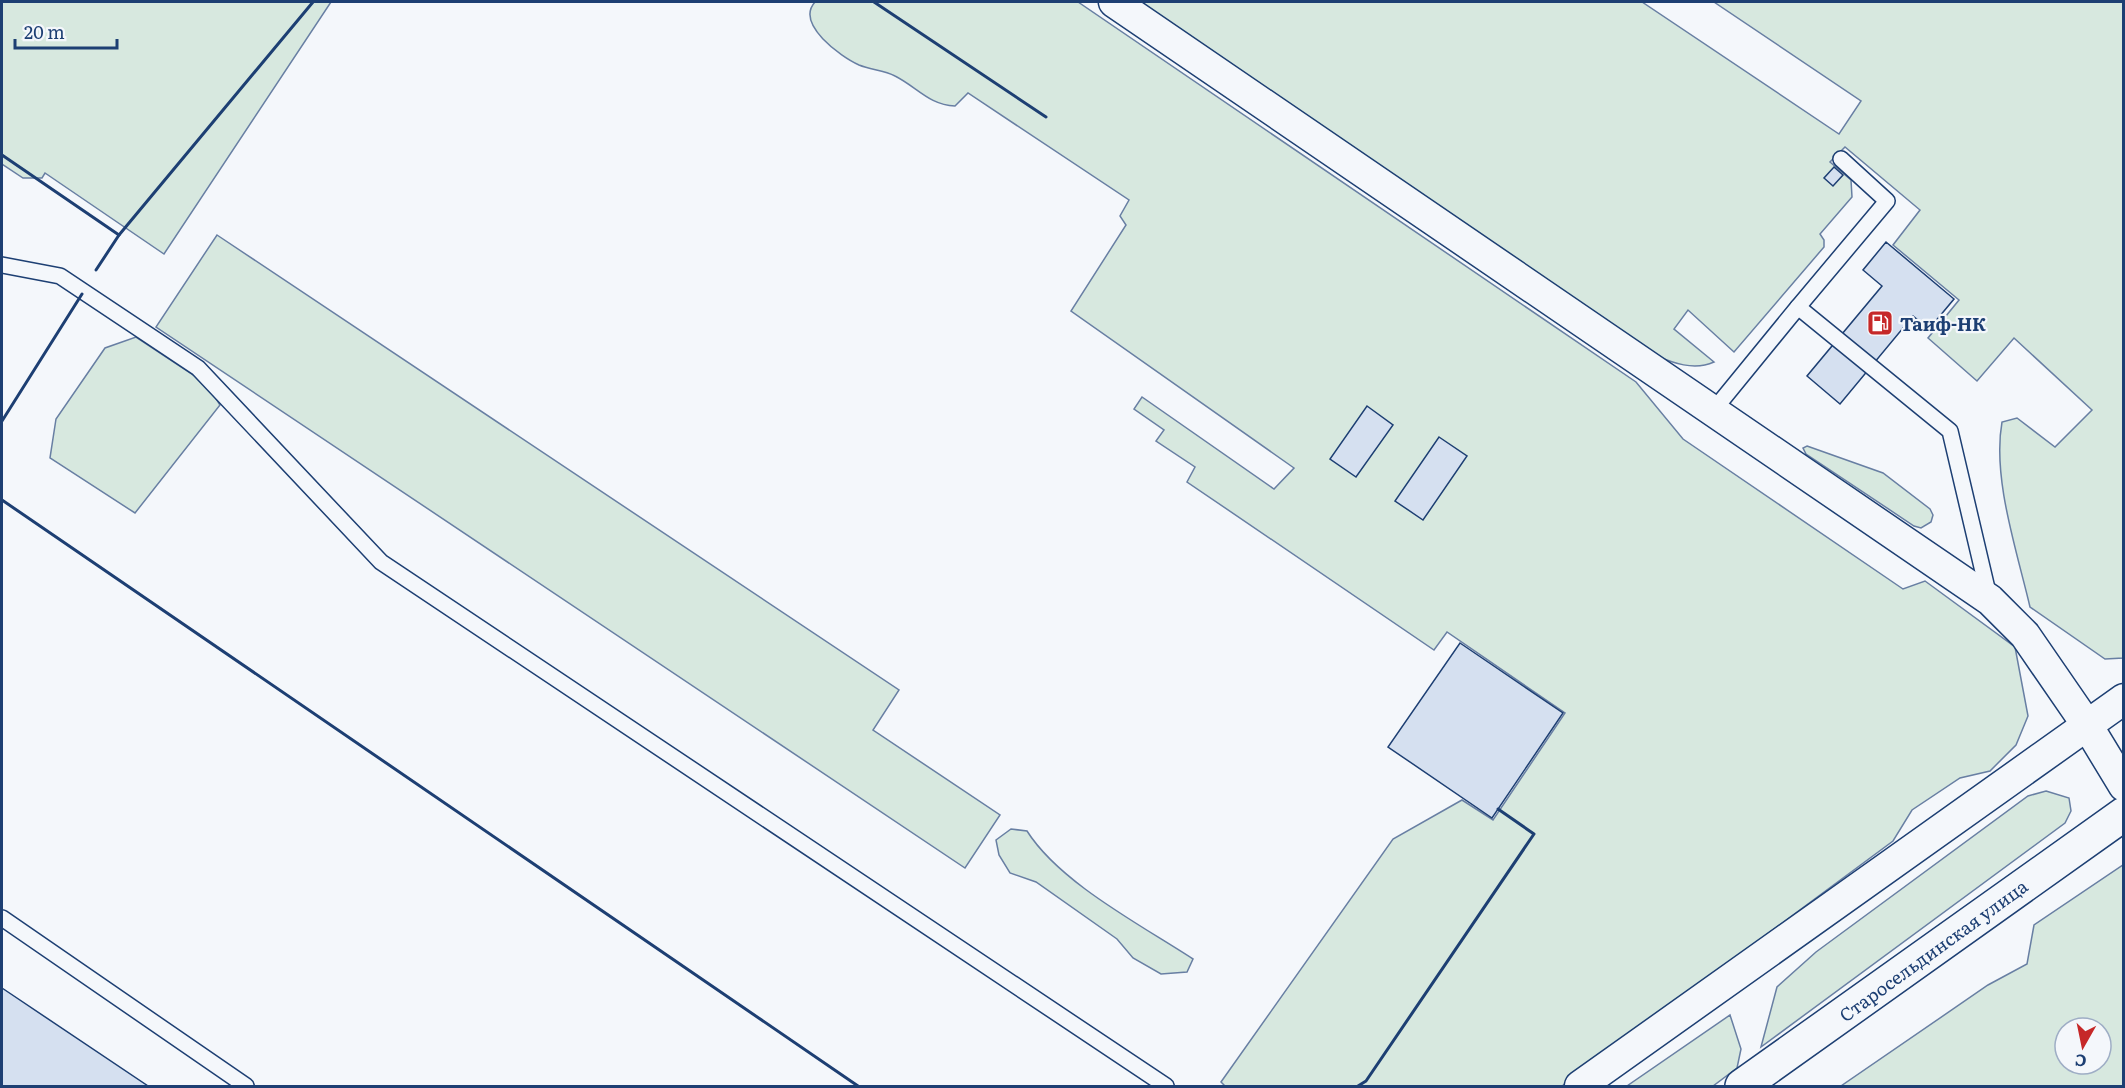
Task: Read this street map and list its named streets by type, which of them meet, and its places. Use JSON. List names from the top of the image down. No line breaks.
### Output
{"streets":{"main road":["Старосельдинская улица"]},"places":{"fuel station":["Таиф-НК"]},"scale_bar":"20 m","north":"bottom"}
